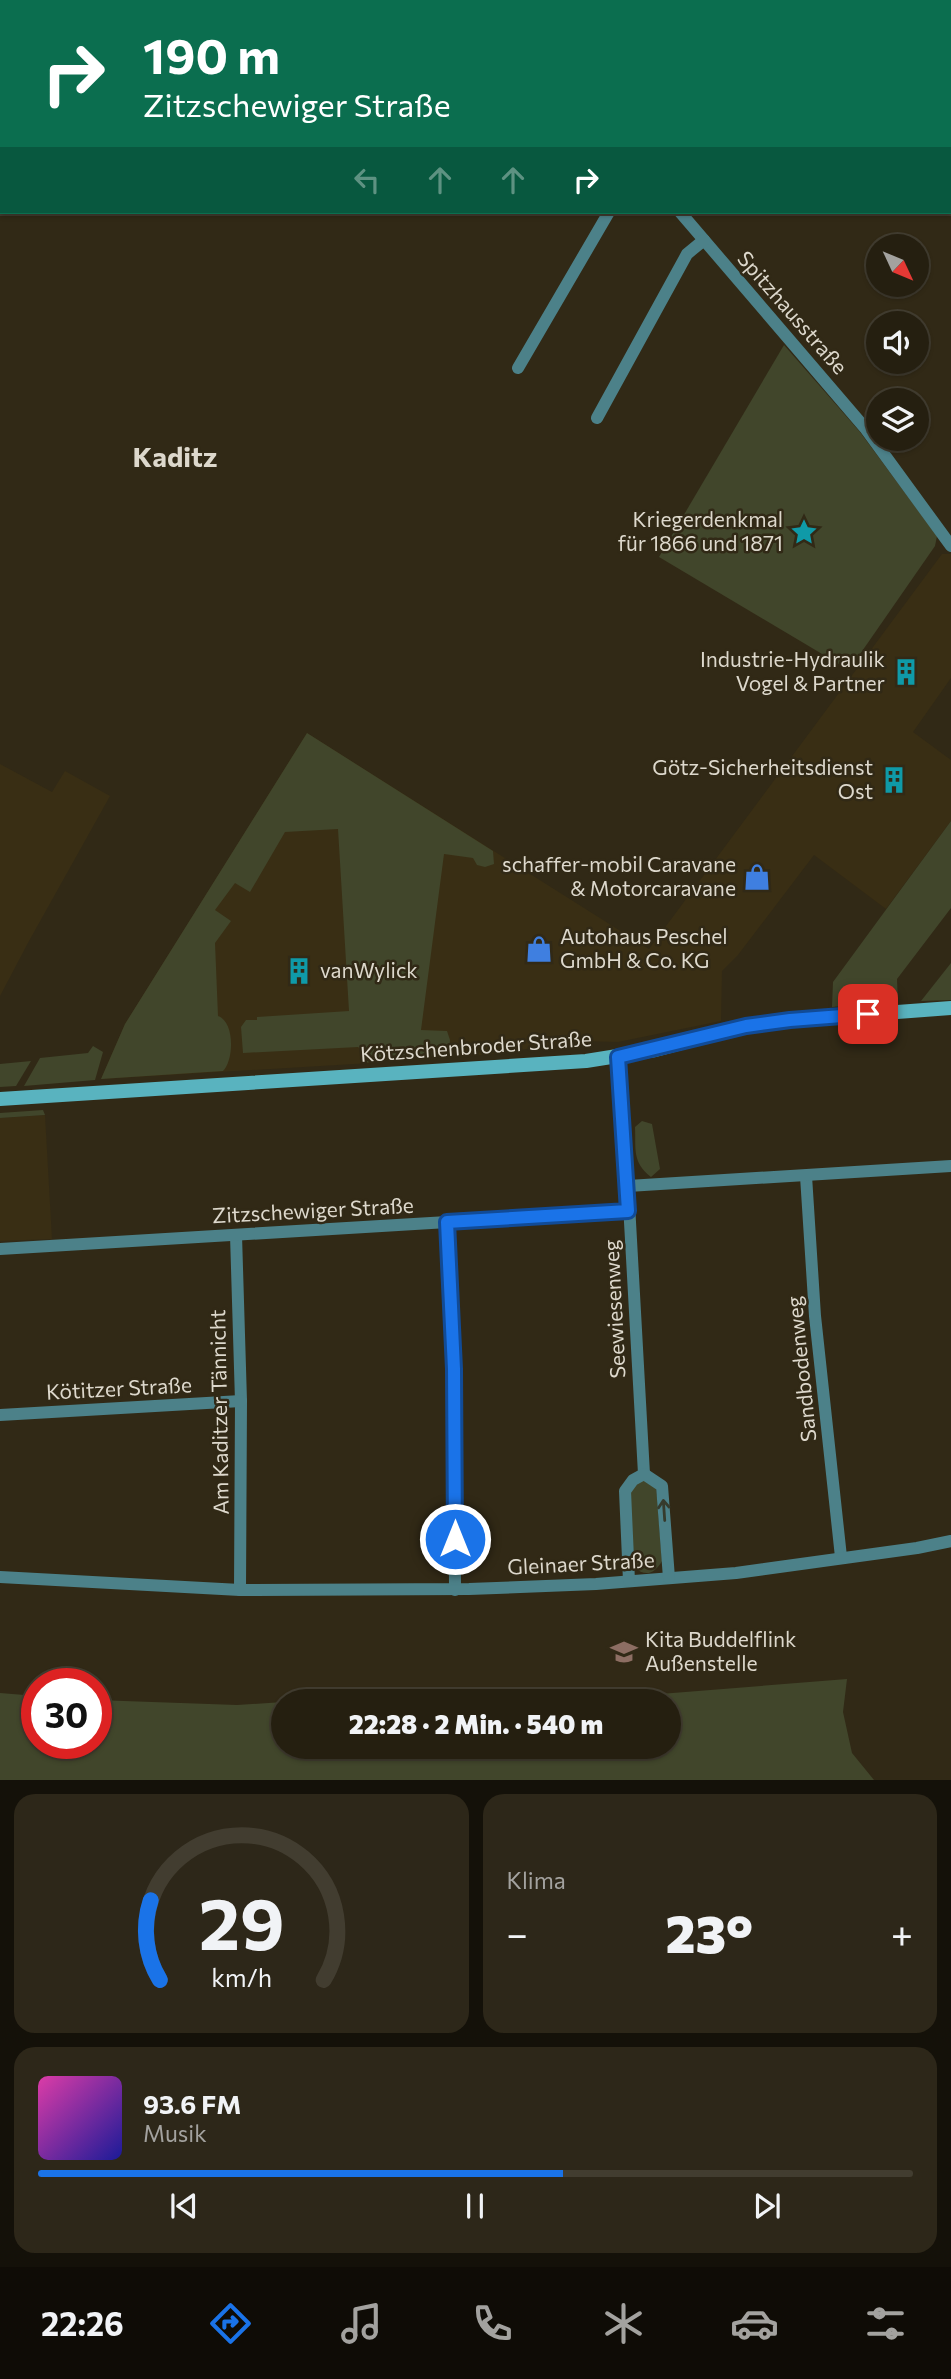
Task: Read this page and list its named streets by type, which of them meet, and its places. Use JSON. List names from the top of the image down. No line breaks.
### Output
{"streets":{"street":["Spitzhausstraße","Kötzschenbroder Straße","Zitzschewiger Straße","Seewiesenweg","Sandbodenweg","Kötitzer Straße","Am Kaditzer Tännicht","Gleinaer Straße"]},"crossings":[["Kötzschenbroder Straße","Seewiesenweg"],["Zitzschewiger Straße","Seewiesenweg"],["Zitzschewiger Straße","Am Kaditzer Tännicht"],["Sandbodenweg","Gleinaer Straße"],["Kötitzer Straße","Am Kaditzer Tännicht"],["Am Kaditzer Tännicht","Gleinaer Straße"]],"districts":["Kaditz"],"places":{"place":["Kriegerdenkmal für 1866 und 1871"],"building":["Industrie-Hydraulik Vogel & Partner","Götz-Sicherheitsdienst Ost","vanWylick"],"shop":["schaffer-mobil Caravane & Motorcaravane","Autohaus Peschel GmbH & Co. KG"],"school or university":["Kita Buddelflink Außenstelle"]},"north":"bottom right","page":{"turn":["190 m","Zitzschewiger Straße"],"limit":"30","trip":"22:28 · 2 Min. · 540 m","tile":"Klima","heat":["−","23°","+"],"song":["93.6 FM","Musik"],"tabs":"22:26","gauge":["29","km/h"]}}
